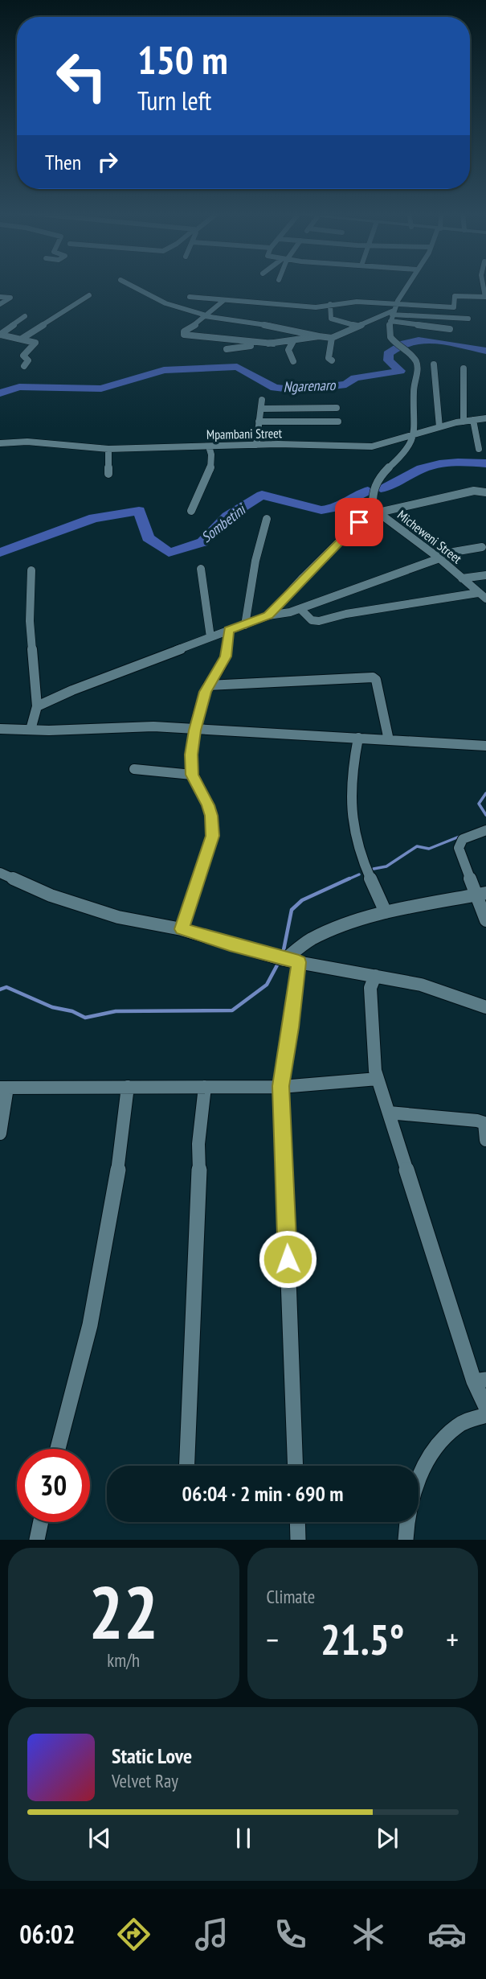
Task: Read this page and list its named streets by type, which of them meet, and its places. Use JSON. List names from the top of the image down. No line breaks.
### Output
{"streets":{"street":["Mpambani Street","Micheweni Street"]},"water":["Ngarenaro","Sombetini"],"page":{"turn":["150 m","Turn left"],"then":"Then","limit":"30","trip":"06:04 · 2 min · 690 m","tile":[["22","km/h"],"Climate"],"heat":["−","21.5°","+"],"song":["Static Love","Velvet Ray"],"tabs":"06:02"}}
